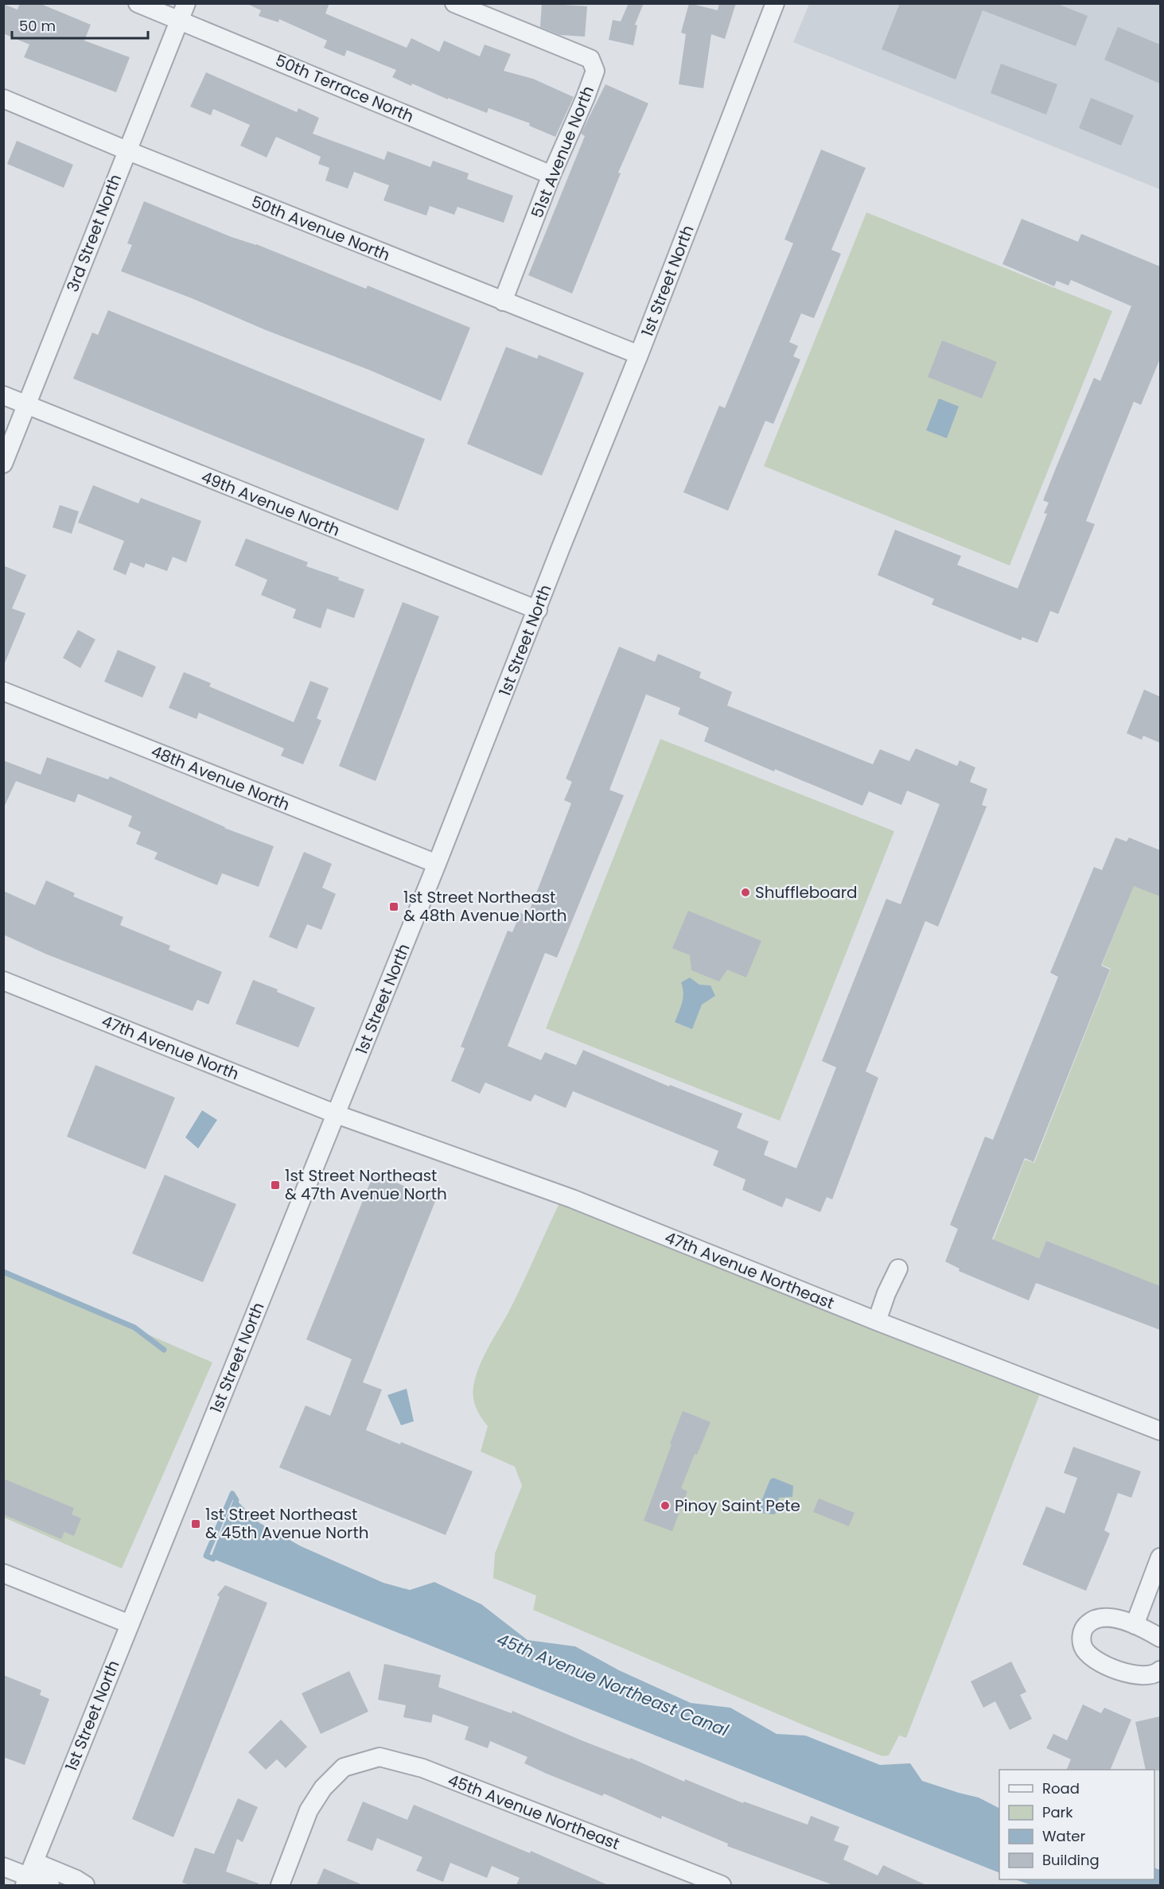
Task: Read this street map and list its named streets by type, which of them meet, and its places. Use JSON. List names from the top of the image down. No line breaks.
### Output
{"streets":{"street":["50th Terrace North","51st Avenue North","50th Avenue North","3rd Street North","1st Street North","49th Avenue North","48th Avenue North","47th Avenue North","47th Avenue Northeast","45th Avenue Northeast"]},"crossings":[["50th Terrace North","51st Avenue North"],["50th Terrace North","3rd Street North"],["51st Avenue North","50th Avenue North"],["50th Avenue North","3rd Street North"],["50th Avenue North","1st Street North"],["3rd Street North","49th Avenue North"],["1st Street North","49th Avenue North"],["1st Street North","48th Avenue North"],["1st Street North","47th Avenue North"],["1st Street North","47th Avenue Northeast"],["47th Avenue North","47th Avenue Northeast"]],"water":["45th Avenue Northeast Canal"],"places":{"other":["Shuffleboard","Pinoy Saint Pete"],"transit":["1st Street Northeast & 48th Avenue North","1st Street Northeast & 47th Avenue North","1st Street Northeast & 45th Avenue North"]},"legend":["Road","Park","Water","Building"],"scale_bar":"50 m"}
